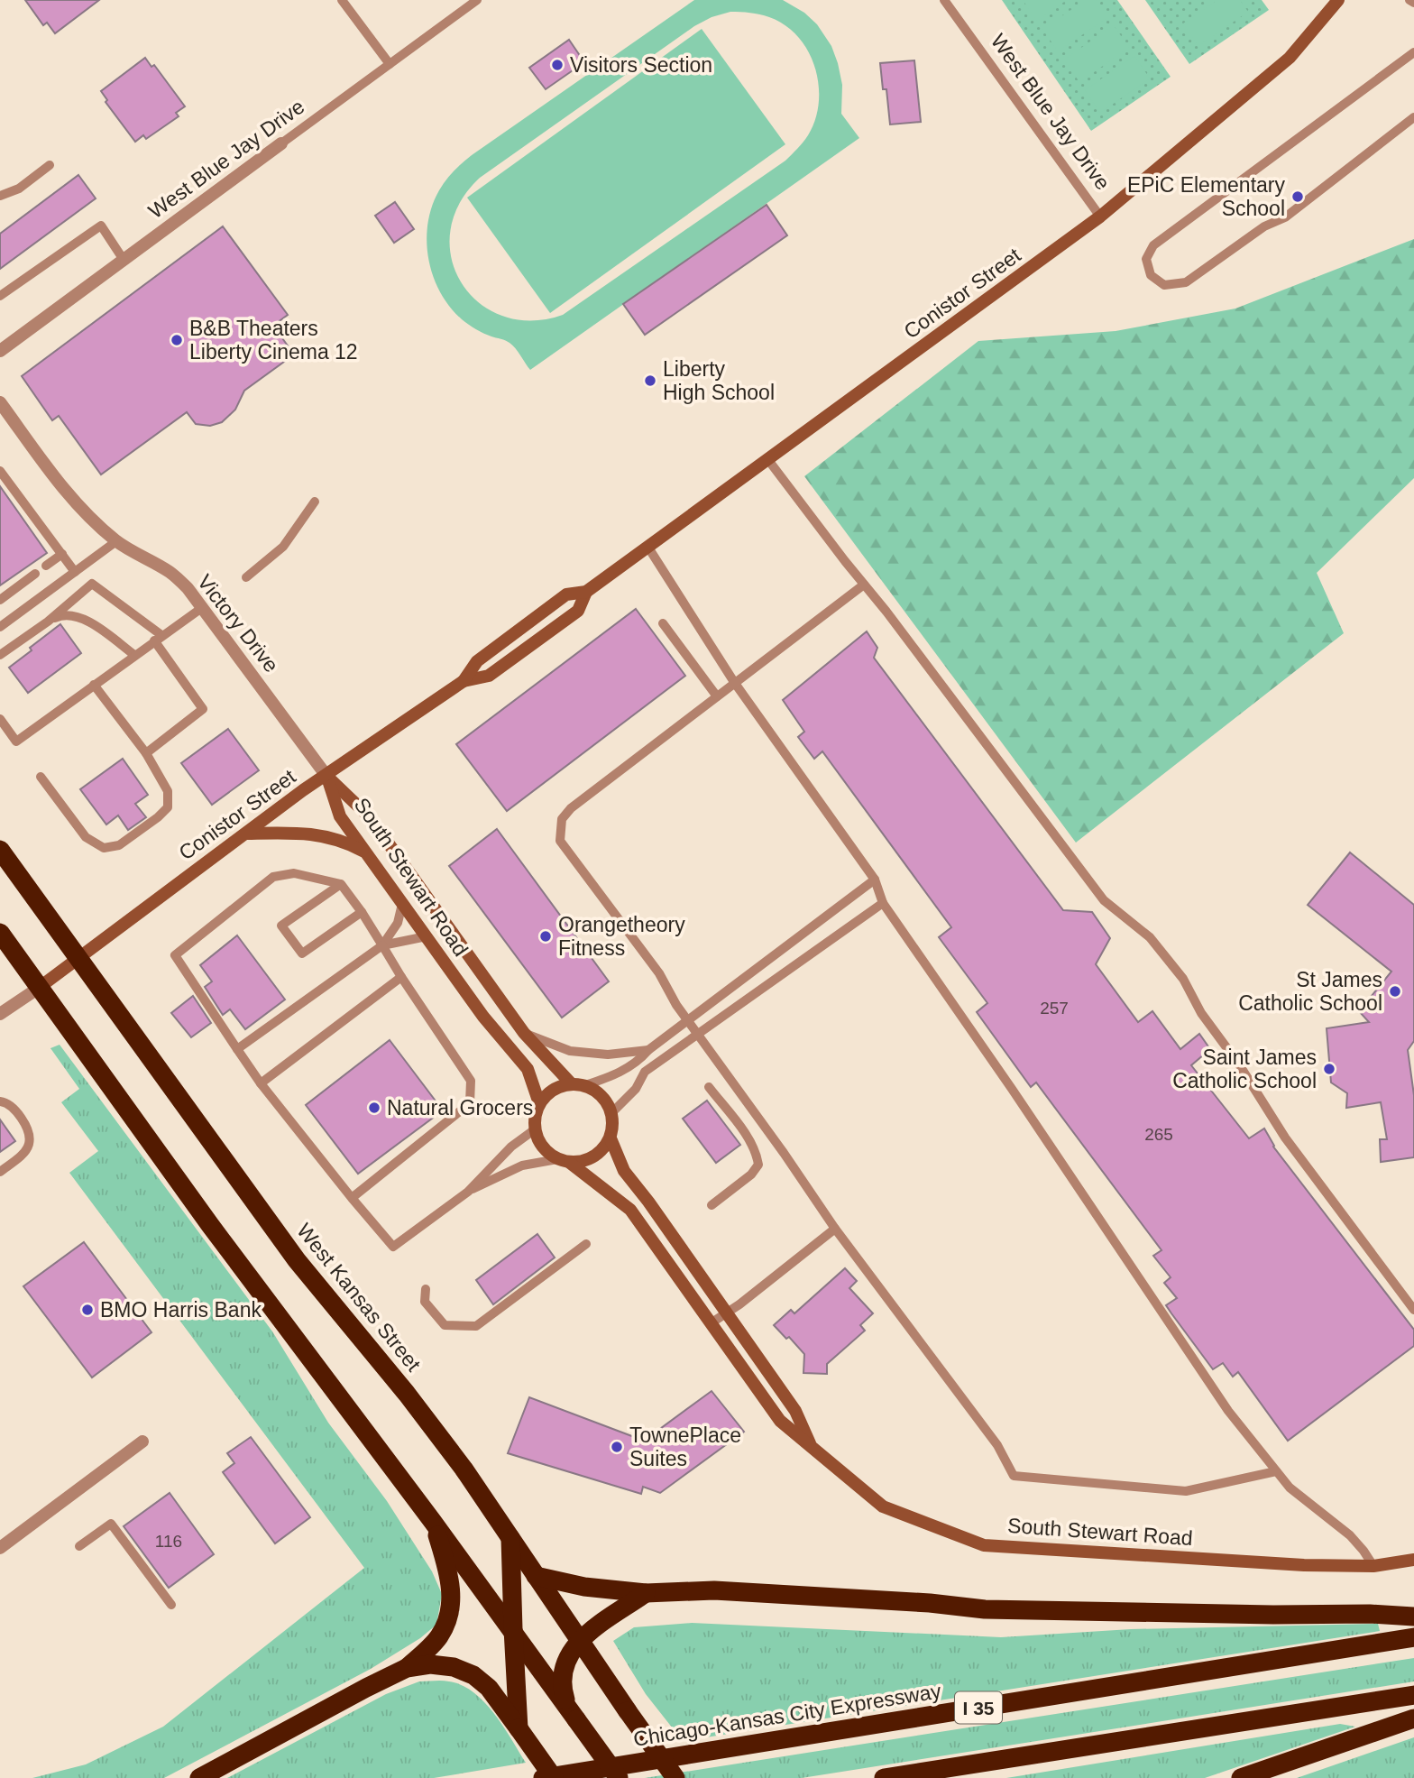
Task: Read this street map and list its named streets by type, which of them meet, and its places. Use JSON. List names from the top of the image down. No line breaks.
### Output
{"streets":{"highway":["West Kansas Street","I 35","Chicago-Kansas City Expressway"],"street":["West Blue Jay Drive","Conistor Street","Victory Drive","South Stewart Road"]},"crossings":[["West Blue Jay Drive","Conistor Street"],["Conistor Street","Victory Drive"],["Conistor Street","South Stewart Road"],["Conistor Street","West Kansas Street"],["Victory Drive","South Stewart Road"]],"places":["Visitors Section","EPiC Elementary School","B&B Theaters Liberty Cinema 12","Liberty High School","Orangetheory Fitness","St James Catholic School","Saint James Catholic School","Natural Grocers","BMO Harris Bank","TownePlace Suites"],"house_numbers":["257","265","116"]}
